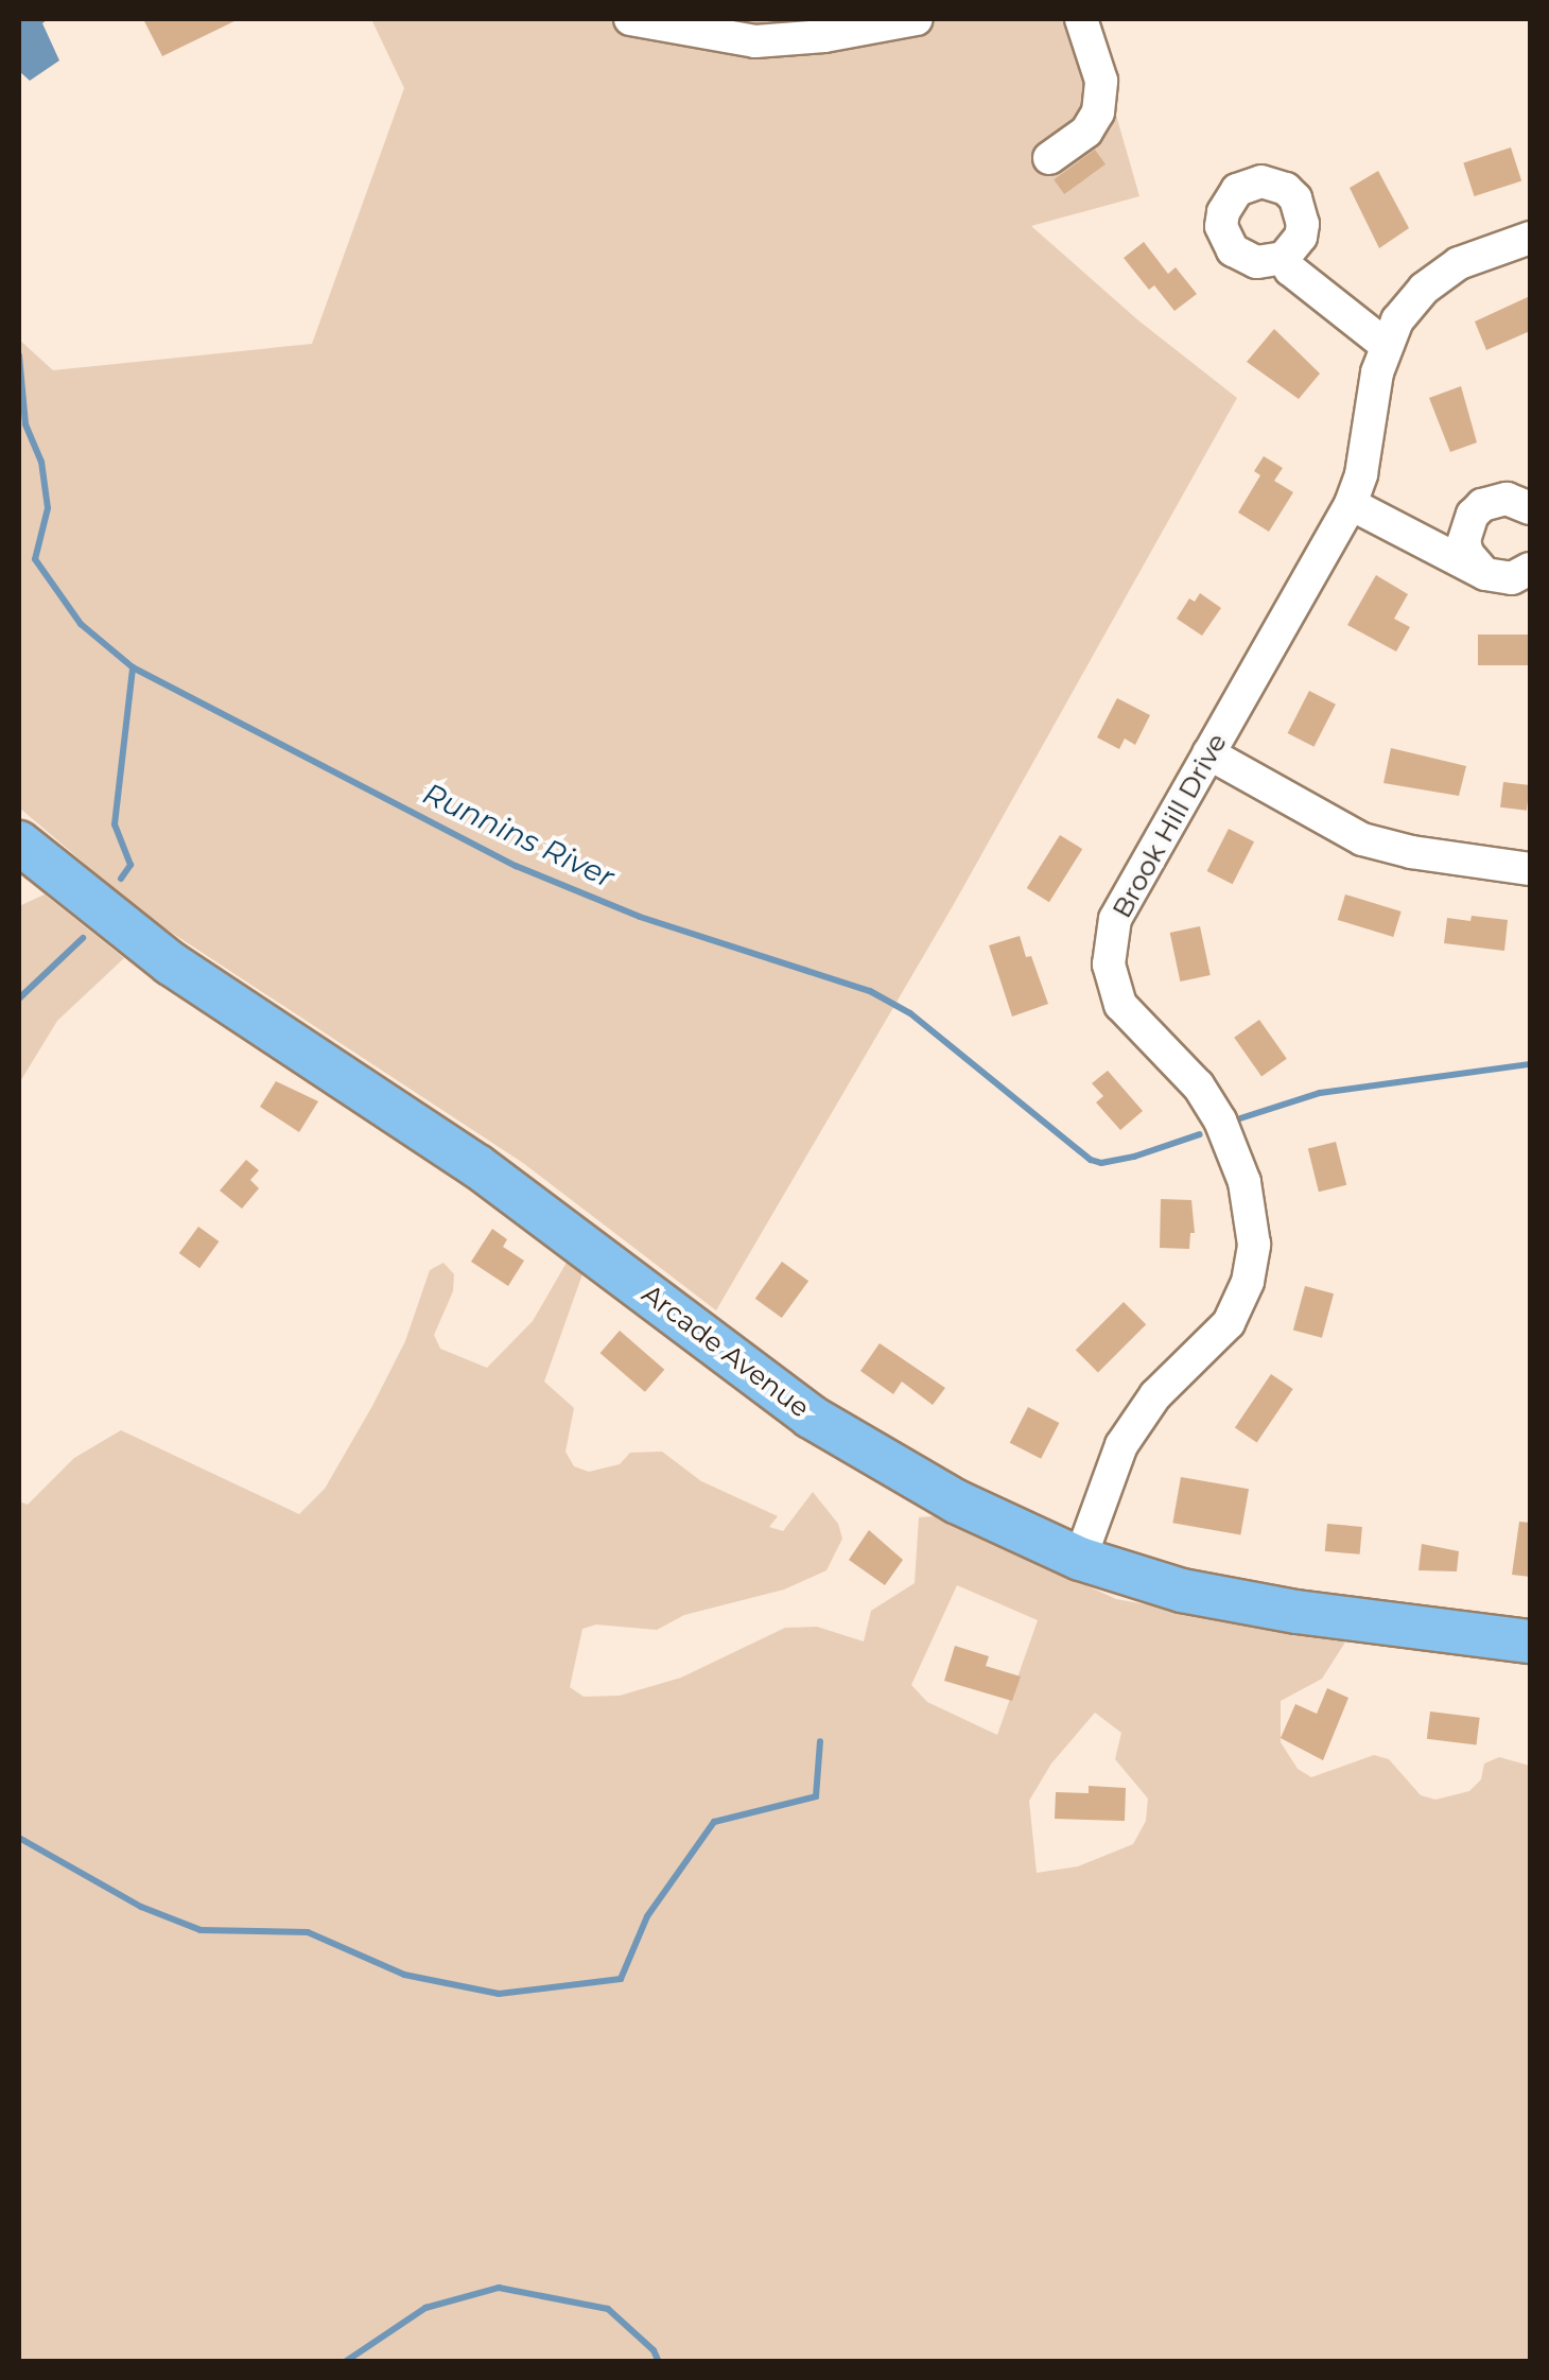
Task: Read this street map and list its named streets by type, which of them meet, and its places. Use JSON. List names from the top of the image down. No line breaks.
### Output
{"streets":{"main road":["Arcade Avenue"],"street":["Brook Hill Drive"]},"crossings":[["Brook Hill Drive","Arcade Avenue"]],"water":["Runnins River"]}
